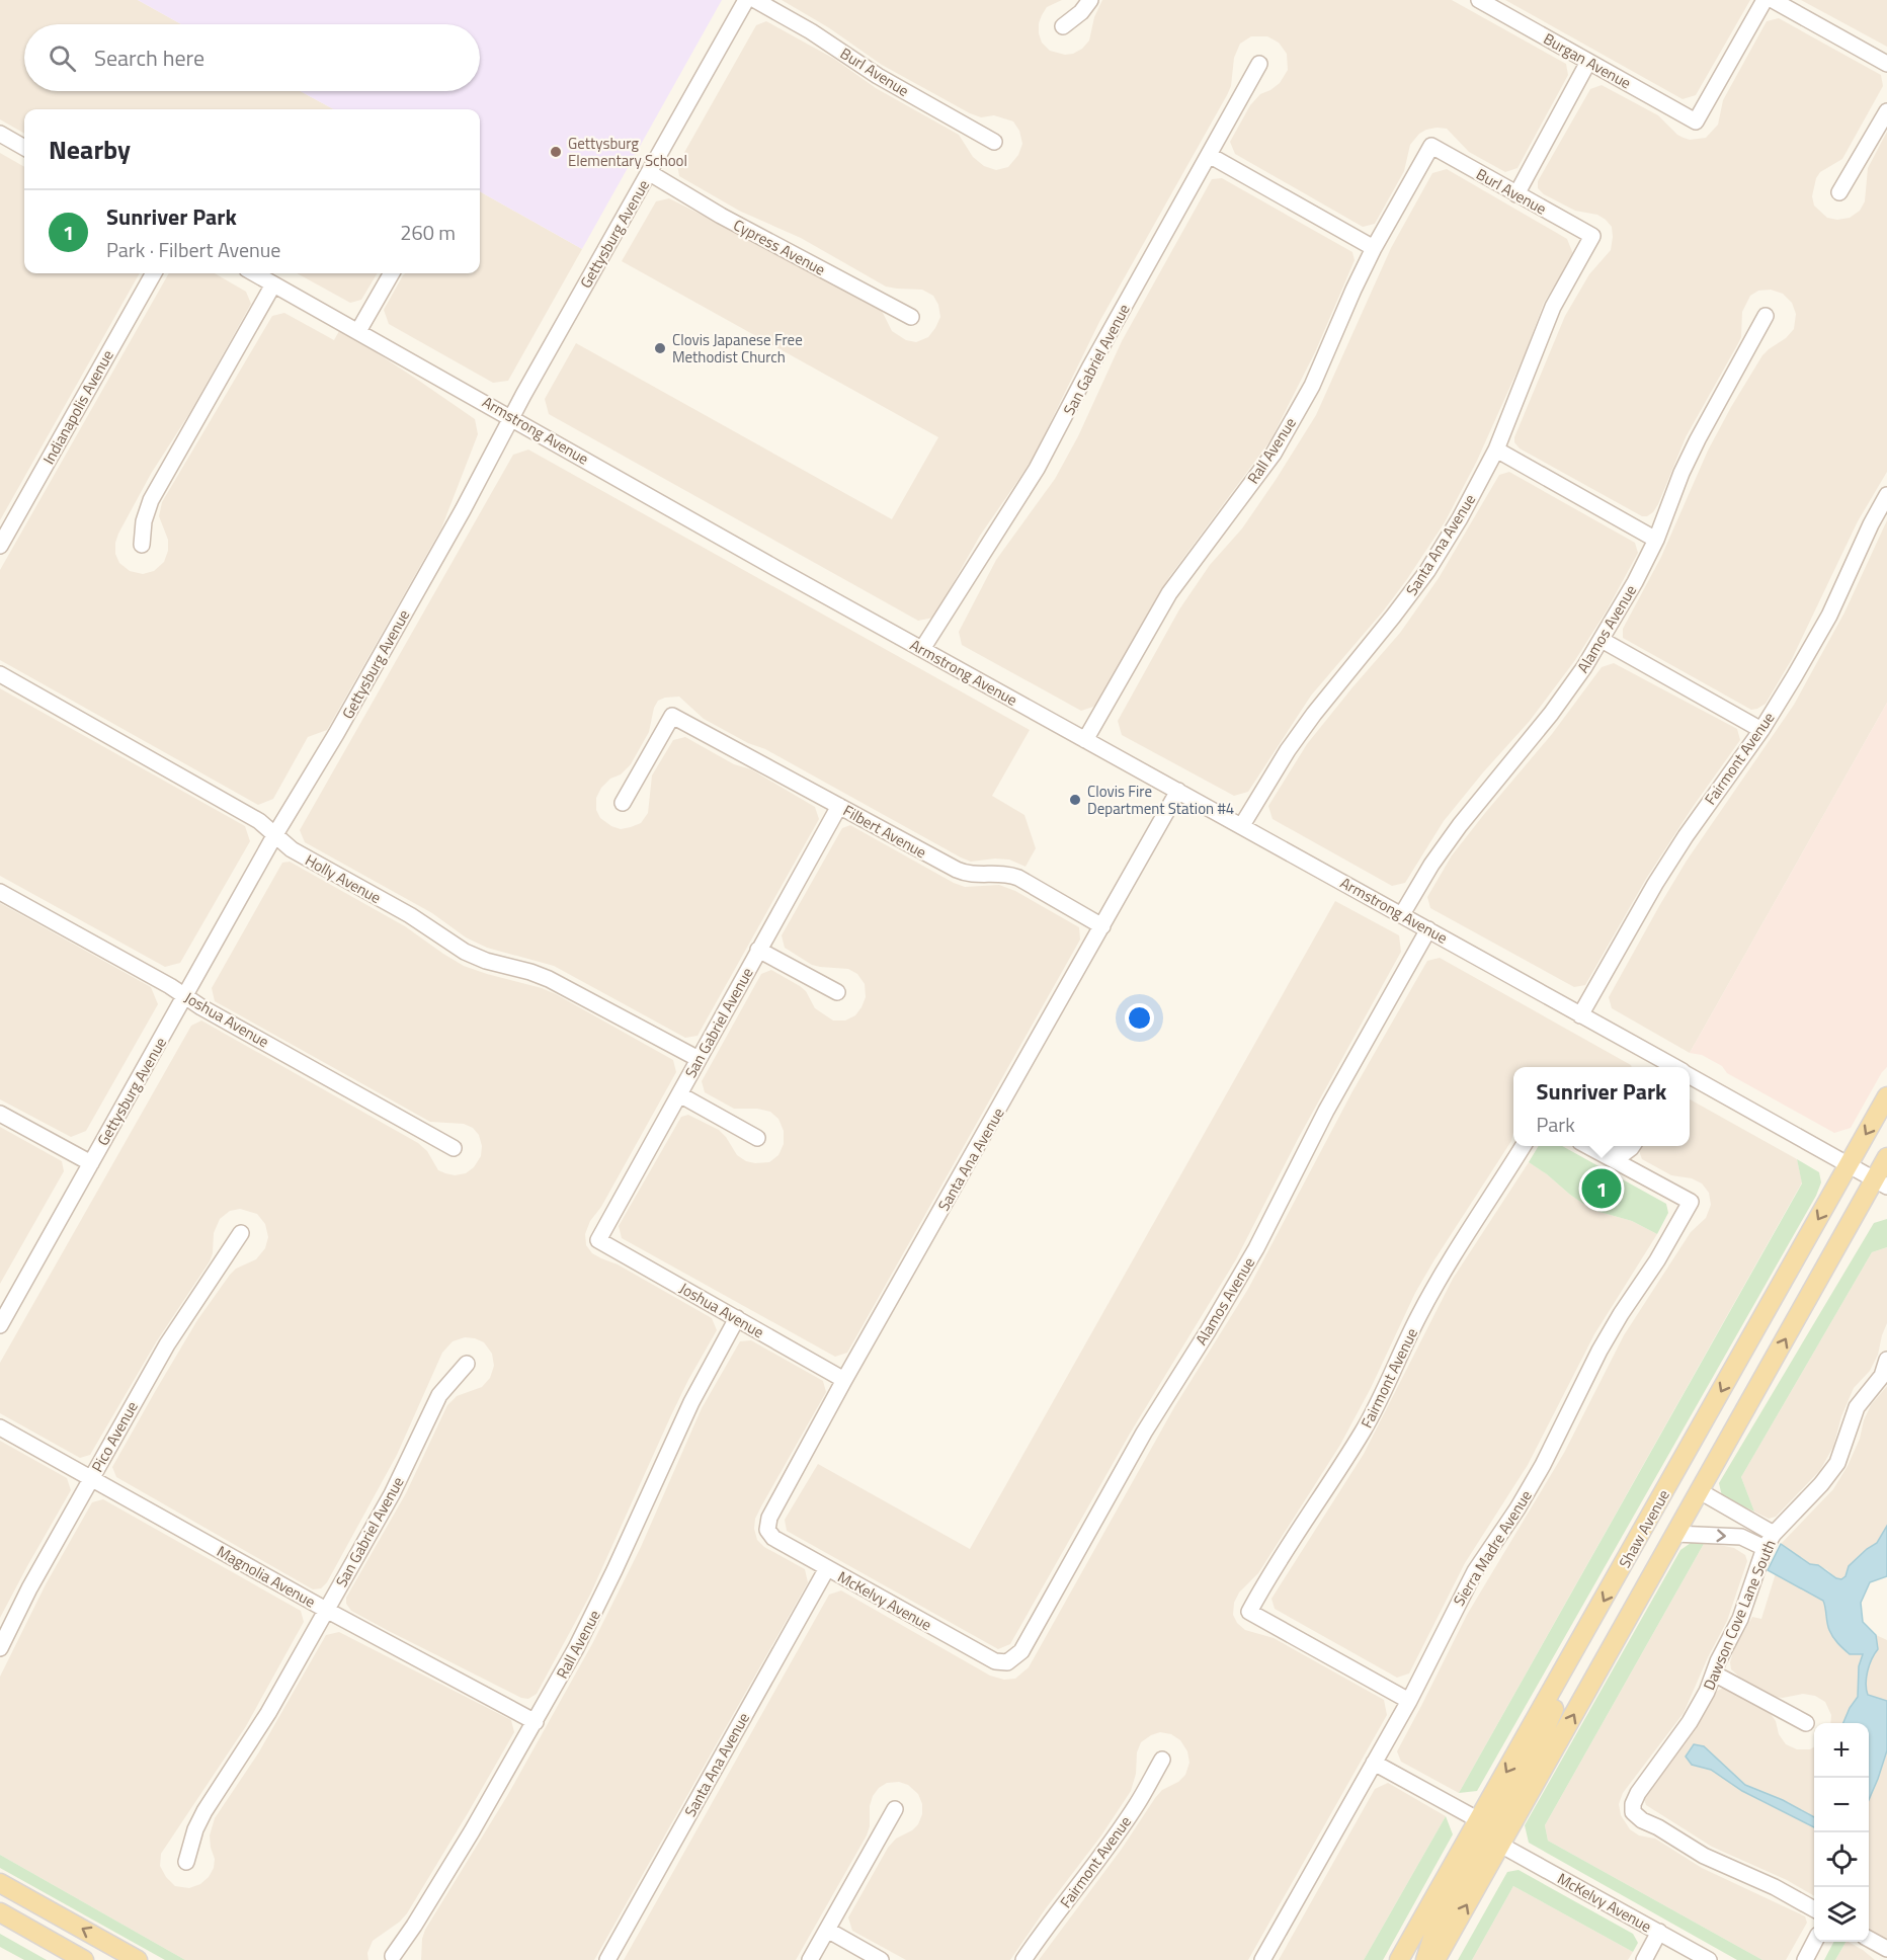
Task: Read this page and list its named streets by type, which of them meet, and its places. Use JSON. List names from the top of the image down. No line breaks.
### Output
{"streets":{"main road":["Shaw Avenue"],"street":["Burgan Avenue","Burl Avenue","Gettysburg Avenue","Cypress Avenue","San Gabriel Avenue","Indianapolis Avenue","Armstrong Avenue","Rall Avenue","Santa Ana Avenue","Alamos Avenue","Fairmont Avenue","Filbert Avenue","Holly Avenue","Joshua Avenue","Pico Avenue","Sierra Madre Avenue","Magnolia Avenue","McKelvy Avenue","Dawson Cove Lane South"]},"crossings":[["Burl Avenue","Rall Avenue"],["Burl Avenue","Santa Ana Avenue"],["Gettysburg Avenue","Cypress Avenue"],["Gettysburg Avenue","Armstrong Avenue"],["Gettysburg Avenue","Holly Avenue"],["Gettysburg Avenue","Joshua Avenue"],["San Gabriel Avenue","Armstrong Avenue"],["San Gabriel Avenue","Filbert Avenue"],["San Gabriel Avenue","Holly Avenue"],["San Gabriel Avenue","Joshua Avenue"],["San Gabriel Avenue","Magnolia Avenue"],["Armstrong Avenue","Rall Avenue"],["Armstrong Avenue","Santa Ana Avenue"],["Armstrong Avenue","Alamos Avenue"],["Armstrong Avenue","Fairmont Avenue"],["Armstrong Avenue","Shaw Avenue"],["Rall Avenue","Joshua Avenue"],["Rall Avenue","Magnolia Avenue"],["Santa Ana Avenue","Filbert Avenue"],["Santa Ana Avenue","Joshua Avenue"],["Santa Ana Avenue","McKelvy Avenue"],["Alamos Avenue","McKelvy Avenue"],["Fairmont Avenue","Sierra Madre Avenue"],["Pico Avenue","Magnolia Avenue"],["Shaw Avenue","McKelvy Avenue"]],"places":["Gettysburg Elementary School","Clovis Japanese Free Methodist Church","Clovis Fire Department Station #4"],"page":{"search":"Search here","heading":"Nearby","list":[{"mark":"1","name":"Sunriver Park","note":"Park · Filbert Avenue","value":"260 m"}],"popup":["Sunriver Park","Park"],"pins":"1","map_buttons":["+","−"]}}
